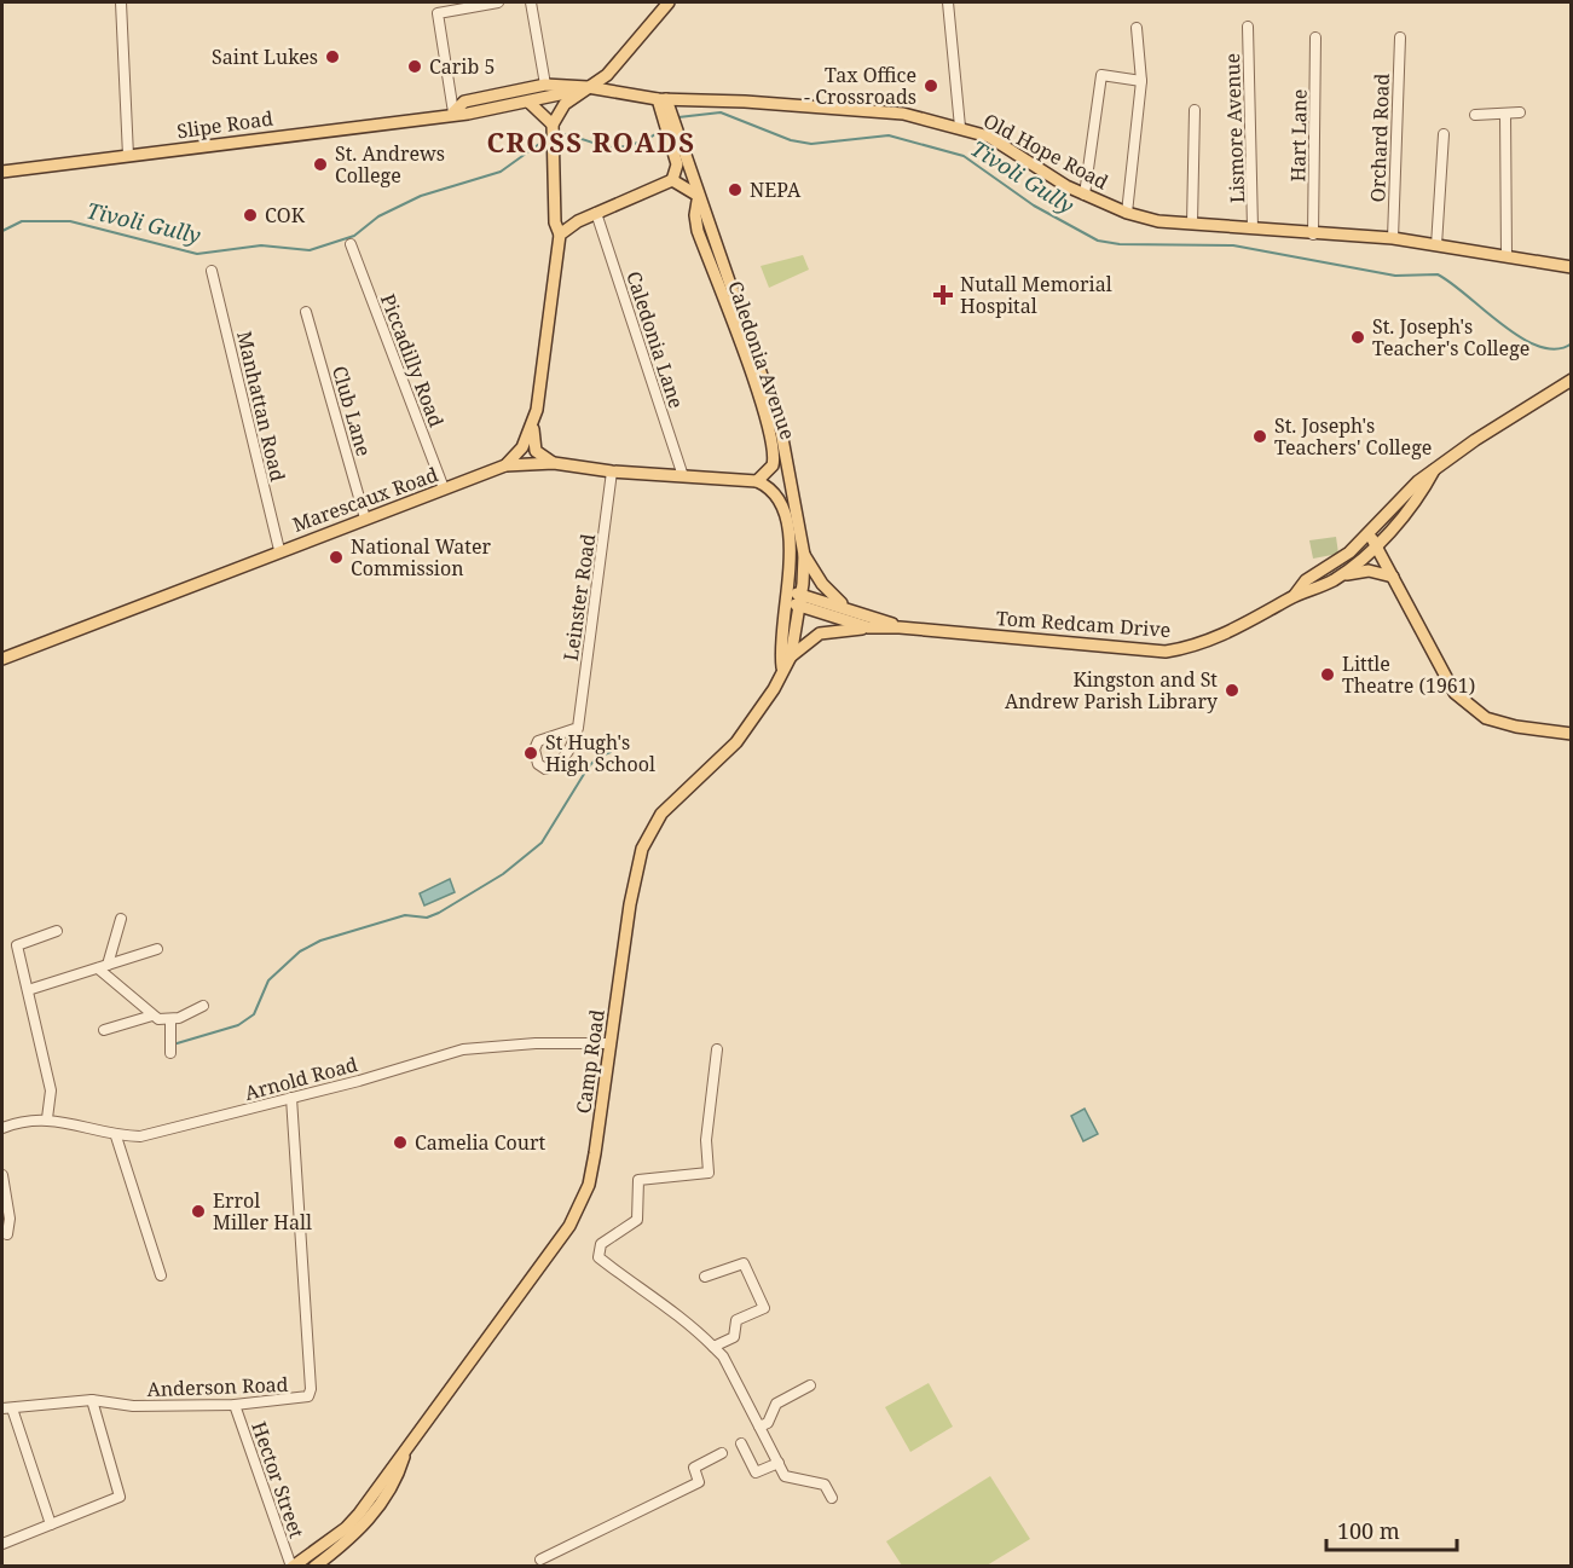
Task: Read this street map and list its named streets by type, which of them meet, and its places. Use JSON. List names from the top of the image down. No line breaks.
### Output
{"streets":{"main road":["Slipe Road","Old Hope Road","Caledonia Avenue","Marescaux Road","Tom Redcam Drive","Camp Road"],"street":["Lismore Avenue","Hart Lane","Orchard Road","Caledonia Lane","Piccadilly Road","Manhattan Road","Club Lane","Leinster Road","Arnold Road","Anderson Road","Hector Street"]},"crossings":[["Slipe Road","Old Hope Road"],["Lismore Avenue","Old Hope Road"],["Hart Lane","Old Hope Road"],["Orchard Road","Old Hope Road"],["Caledonia Lane","Marescaux Road"],["Piccadilly Road","Marescaux Road"],["Caledonia Avenue","Marescaux Road"],["Caledonia Avenue","Tom Redcam Drive"],["Caledonia Avenue","Camp Road"],["Manhattan Road","Marescaux Road"],["Club Lane","Marescaux Road"],["Marescaux Road","Leinster Road"],["Tom Redcam Drive","Camp Road"],["Camp Road","Arnold Road"],["Camp Road","Hector Street"],["Arnold Road","Anderson Road"],["Anderson Road","Hector Street"]],"districts":["CROSS ROADS"],"water":["Tivoli Gully"],"places":{"other":["Saint Lukes","Carib 5","Tax Office - Crossroads","St. Andrews College","NEPA","COK","St. Joseph's Teacher's College","St. Joseph's Teachers' College","National Water Commission","Little Theatre (1961)","Kingston and St Andrew Parish Library","St Hugh's High School","Camelia Court","Errol Miller Hall"],"health":["Nutall Memorial Hospital"]},"scale_bar":"100 m"}
